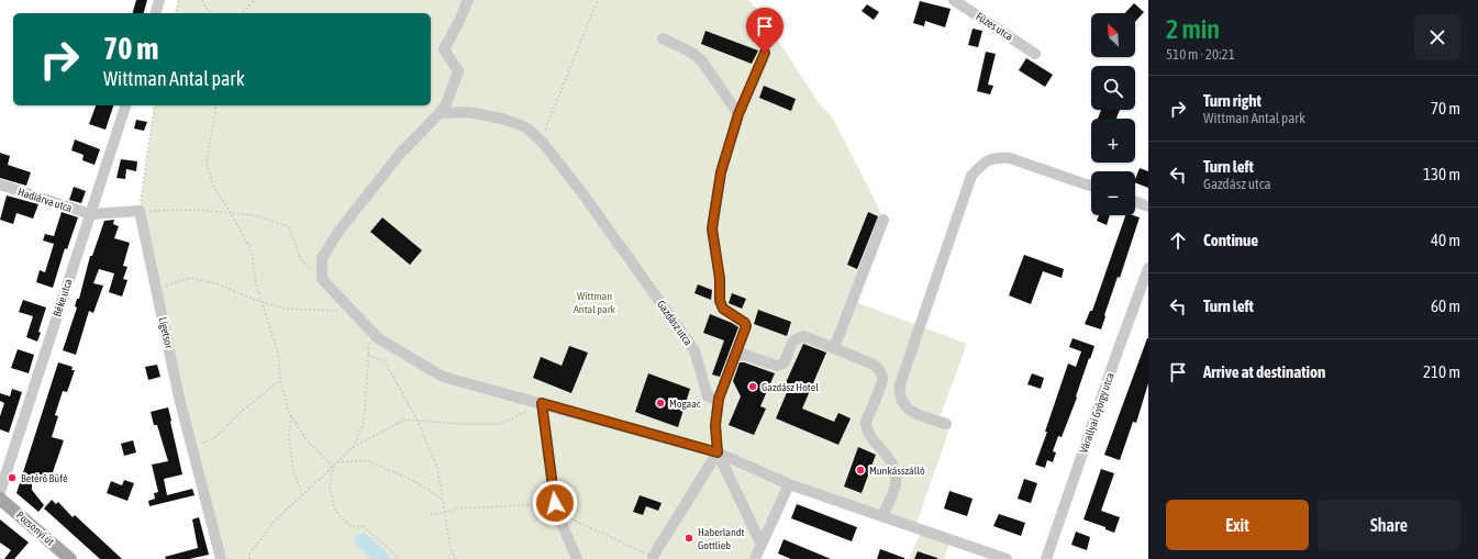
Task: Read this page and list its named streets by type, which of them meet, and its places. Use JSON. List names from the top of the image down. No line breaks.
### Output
{"streets":{"main road":["Pozsonyi út"],"street":["Füzes utca","Hadiárva utca","Béke utca","Gazdász utca","Ligetsor","Várallyai György utca"]},"crossings":[["Hadiárva utca","Béke utca"]],"parks":["Wittman Antal park"],"places":["Gazdász Hotel","Mogaac","Munkásszálló","Betérő Büfé","Haberlandt Gottlieb"],"north":"top left","page":{"heading":["2 min","510 m · 20:21"],"map_buttons":["+","−"],"turn":["70 m","Wittman Antal park"],"list":[{"name":"Turn right","note":"Wittman Antal park","value":"70 m"},{"name":"Turn left","note":"Gazdász utca","value":"130 m"},{"name":"Continue","value":"40 m"},{"name":"Turn left","value":"60 m"},{"name":"Arrive at destination","value":"210 m"}],"buttons":["Exit","Share"]}}
